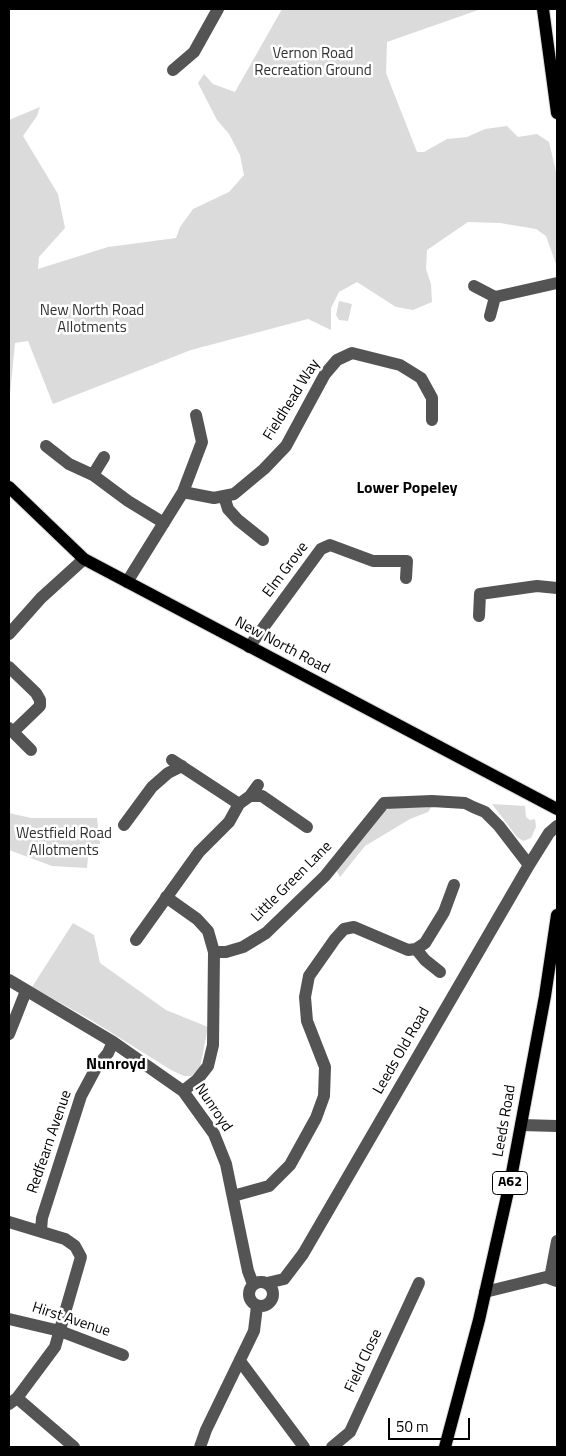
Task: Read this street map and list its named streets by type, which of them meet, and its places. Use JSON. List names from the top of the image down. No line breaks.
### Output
{"streets":{"main road":["New North Road","Leeds Road","A62"],"street":["Fieldhead Way","Elm Grove","Little Green Lane","Leeds Old Road","Nunroyd","Redfearn Avenue","Hirst Avenue","Field Close"]},"crossings":[["Elm Grove","New North Road"],["Little Green Lane","Leeds Old Road"],["Leeds Old Road","Nunroyd"],["Nunroyd","Redfearn Avenue"]],"districts":["Lower Popeley","Nunroyd"],"parks":["Vernon Road Recreation Ground","New North Road Allotments","Westfield Road Allotments"],"scale_bar":"50 m"}
